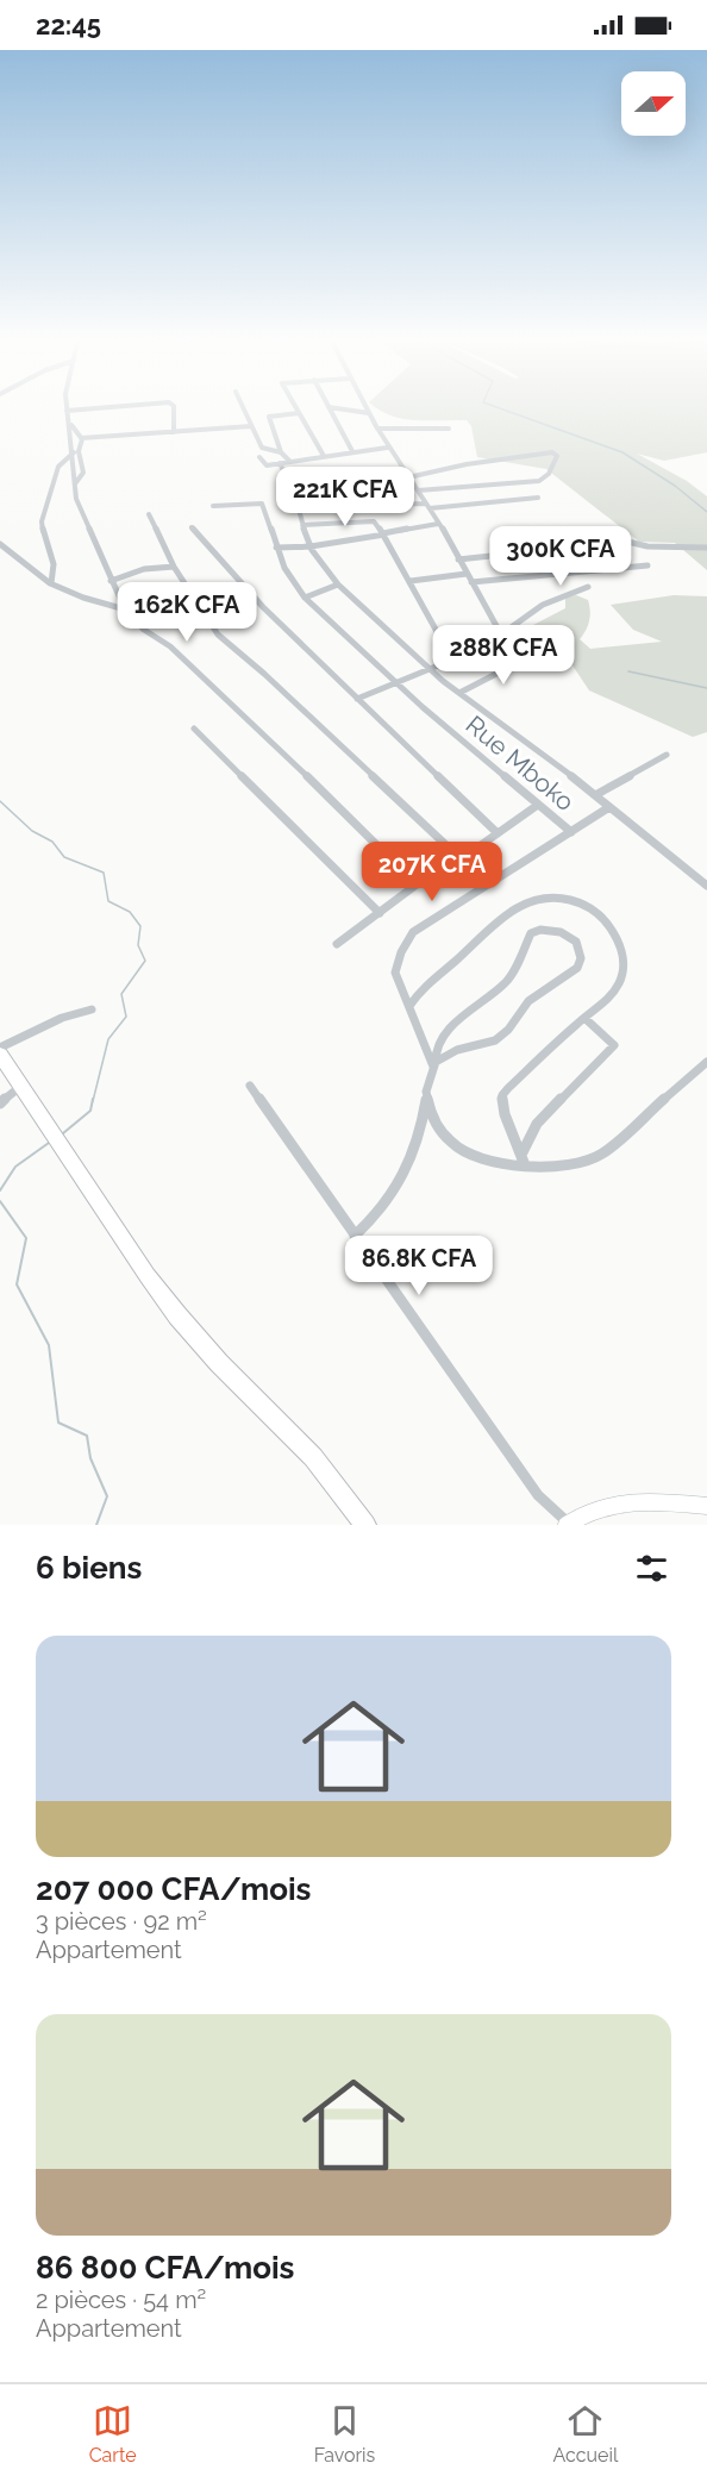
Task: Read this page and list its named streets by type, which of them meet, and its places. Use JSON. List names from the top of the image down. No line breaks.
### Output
{"streets":{"street":["Rue Mboko"]},"north":"right","page":{"status":"22:45","price":["221K CFA","300K CFA","162K CFA","288K CFA","207K CFA","86.8K CFA"],"heading":"6 biens","list":[{"name":"207 000 CFA/mois","note":"3 pièces · 92 m² · Appartement"},{"name":"86 800 CFA/mois","note":"2 pièces · 54 m² · Appartement"}],"tabs":["Carte","Favoris","Accueil"]}}
